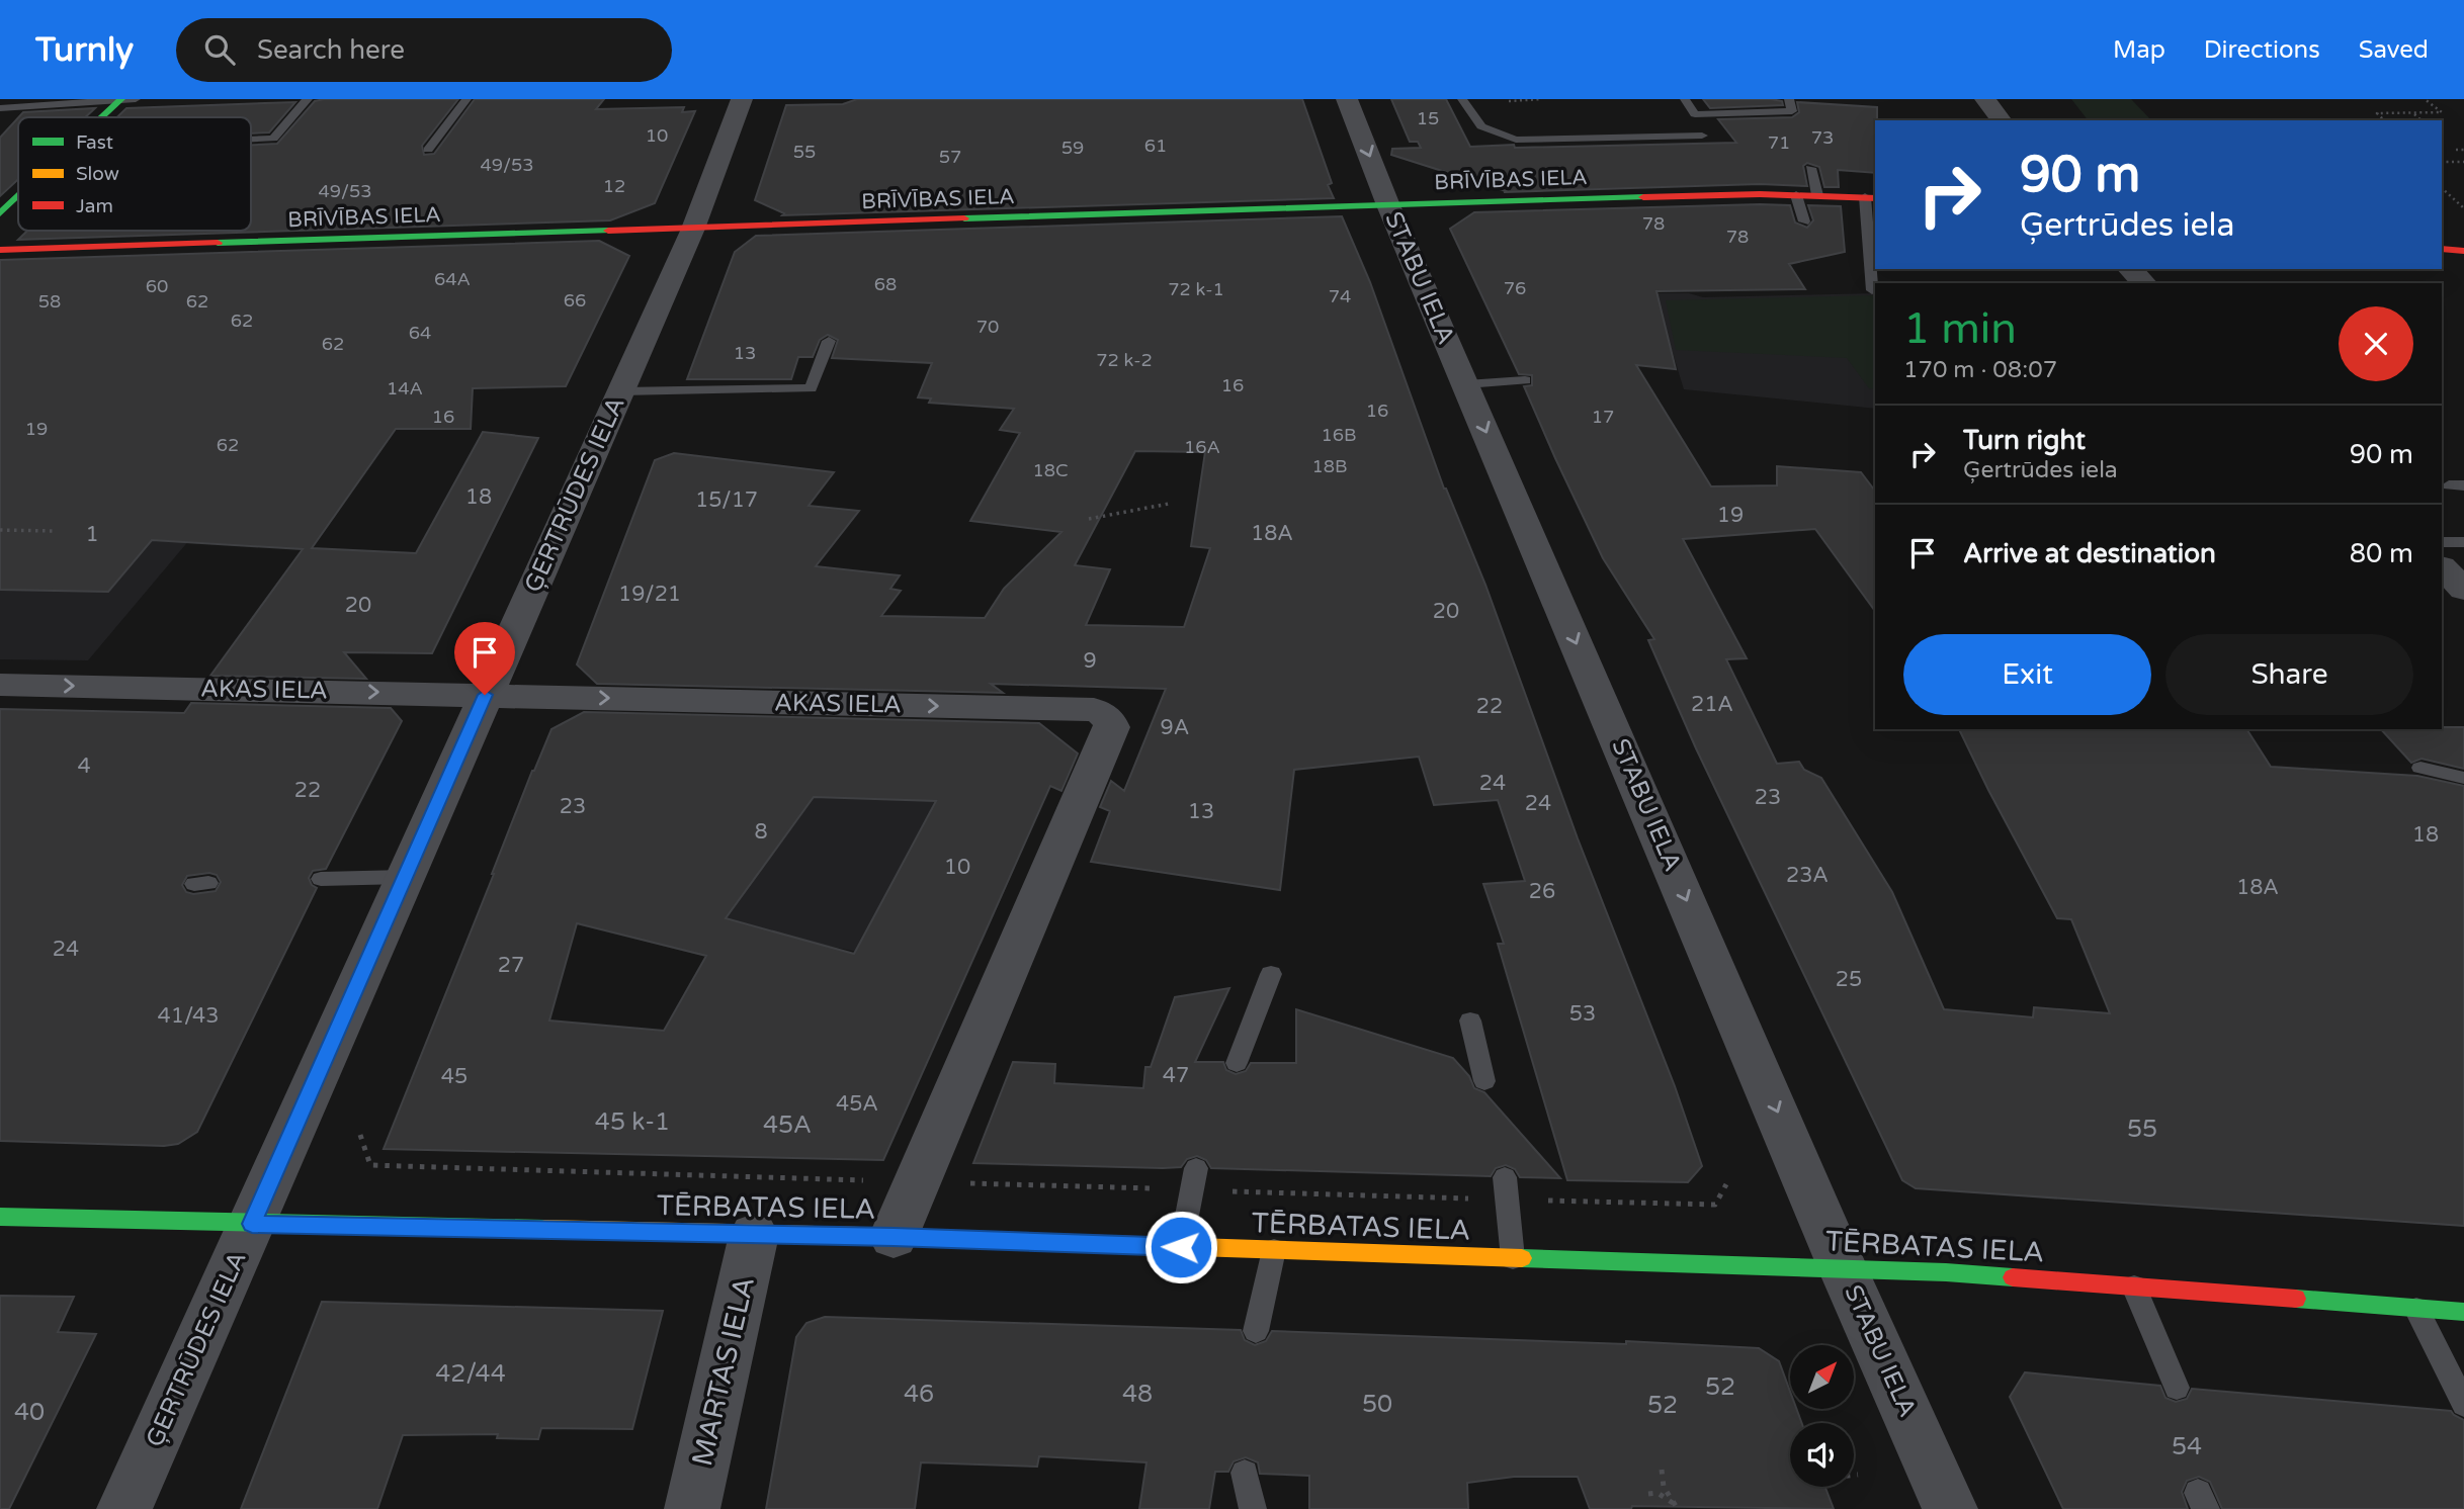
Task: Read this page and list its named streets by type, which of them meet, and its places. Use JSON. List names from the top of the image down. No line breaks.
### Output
{"streets":{"main road":["BRĪVĪBAS IELA","TĒRBATAS IELA"],"street":["STABU IELA","ĢERTRŪDES IELA","AKAS IELA","MARTAS IELA"]},"crossings":[["BRĪVĪBAS IELA","STABU IELA"],["BRĪVĪBAS IELA","ĢERTRŪDES IELA"],["STABU IELA","TĒRBATAS IELA"],["ĢERTRŪDES IELA","AKAS IELA"],["ĢERTRŪDES IELA","TĒRBATAS IELA"],["AKAS IELA","TĒRBATAS IELA"],["TĒRBATAS IELA","MARTAS IELA"]],"one_way":["STABU IELA"],"house_numbers":["15","10","73","71","61","59","55","57","49/53","12","49/53","78","78","64A","68","60","76","72 k-1","74","66","58","62","62","70","64","62","13","72 k-2","16","14A","16","16","17","19","16B","62","16A","18B","18C","18","15/17","19","18A","1","19/21","20","20","9","21A","22","9A","4","24","22","23","24","23","13","8","18","10","23A","18A","26","24","27","25","53","41/43","47","45","45A","45 k-1","45A","55","42/44","52","46","48","50","52","40","54"],"legend":["Fast","Slow","Jam"],"north":"top right","page":{"header":"Turnly","search":"Search here","nav":["Map","Directions","Saved"],"turn":["90 m","Ģertrūdes iela"],"heading":["1 min","170 m · 08:07"],"list":[{"name":"Turn right","note":"Ģertrūdes iela","value":"90 m"},{"name":"Arrive at destination","value":"80 m"}],"buttons":["Exit","Share"]}}
